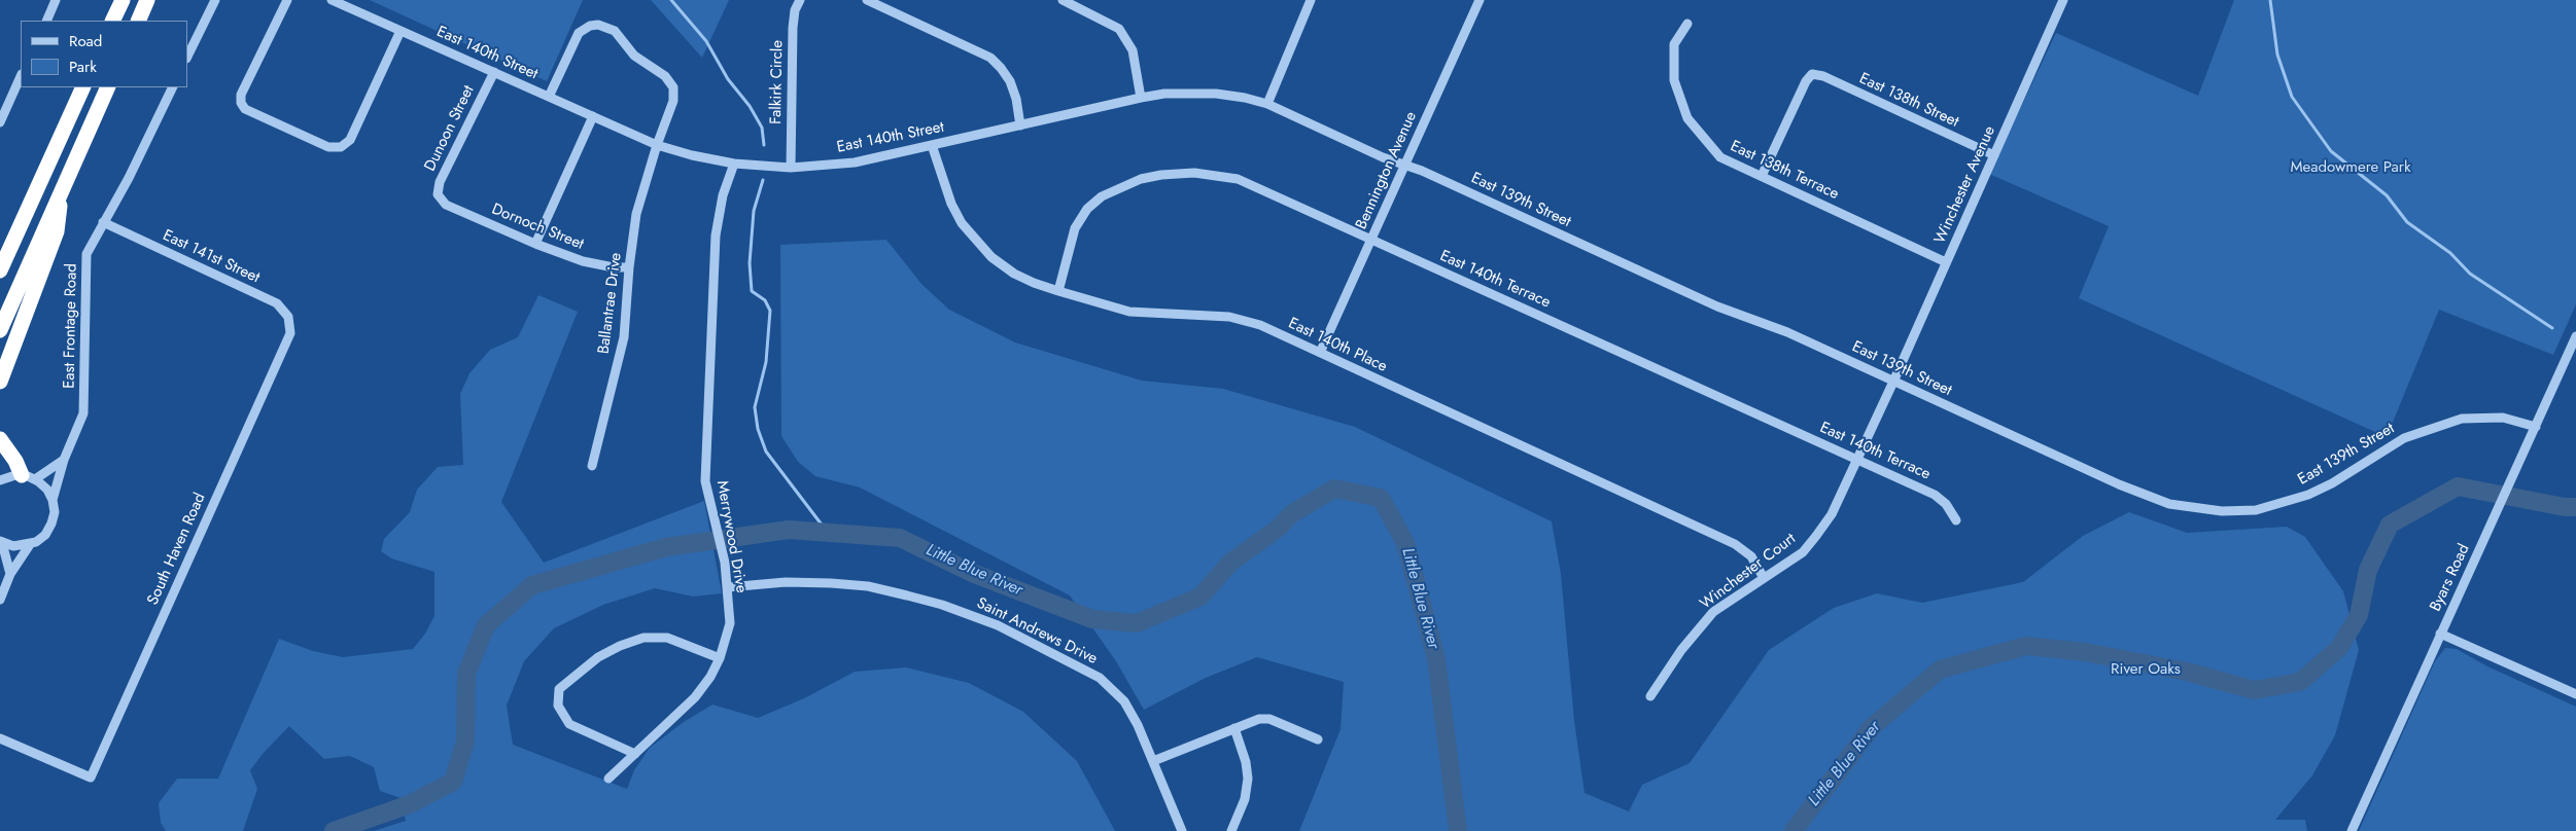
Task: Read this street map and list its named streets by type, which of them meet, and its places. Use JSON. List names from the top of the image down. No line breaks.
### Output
{"streets":{"street":["East 140th Street","Falkirk Circle","East 138th Street","Dunoon Street","Bennington Avenue","East 138th Terrace","Winchester Avenue","East 139th Street","Dornoch Street","East 141st Street","East 140th Terrace","Ballantrae Drive","East Frontage Road","East 140th Place","Merrywood Drive","South Haven Road","Winchester Court","Byars Road","Saint Andrews Drive"]},"crossings":[["East 140th Street","Falkirk Circle"],["East 140th Street","Dunoon Street"],["East 140th Street","East 139th Street"],["East 140th Street","Ballantrae Drive"],["East 140th Street","East 140th Place"],["East 140th Street","Merrywood Drive"],["East 138th Street","East 138th Terrace"],["East 138th Street","Winchester Avenue"],["Dunoon Street","Dornoch Street"],["Bennington Avenue","East 139th Street"],["Bennington Avenue","East 140th Terrace"],["Bennington Avenue","East 140th Place"],["East 138th Terrace","Winchester Avenue"],["Winchester Avenue","East 139th Street"],["Winchester Avenue","Winchester Court"],["East 139th Street","Winchester Court"],["East 139th Street","Byars Road"],["Dornoch Street","Ballantrae Drive"],["East 141st Street","East Frontage Road"],["East 141st Street","South Haven Road"],["East 140th Terrace","East 140th Place"],["East 140th Terrace","Winchester Court"],["East 140th Place","Winchester Court"],["Merrywood Drive","Saint Andrews Drive"]],"water":["Little Blue River"],"parks":["Meadowmere Park","River Oaks"],"legend":["Road","Park"]}
